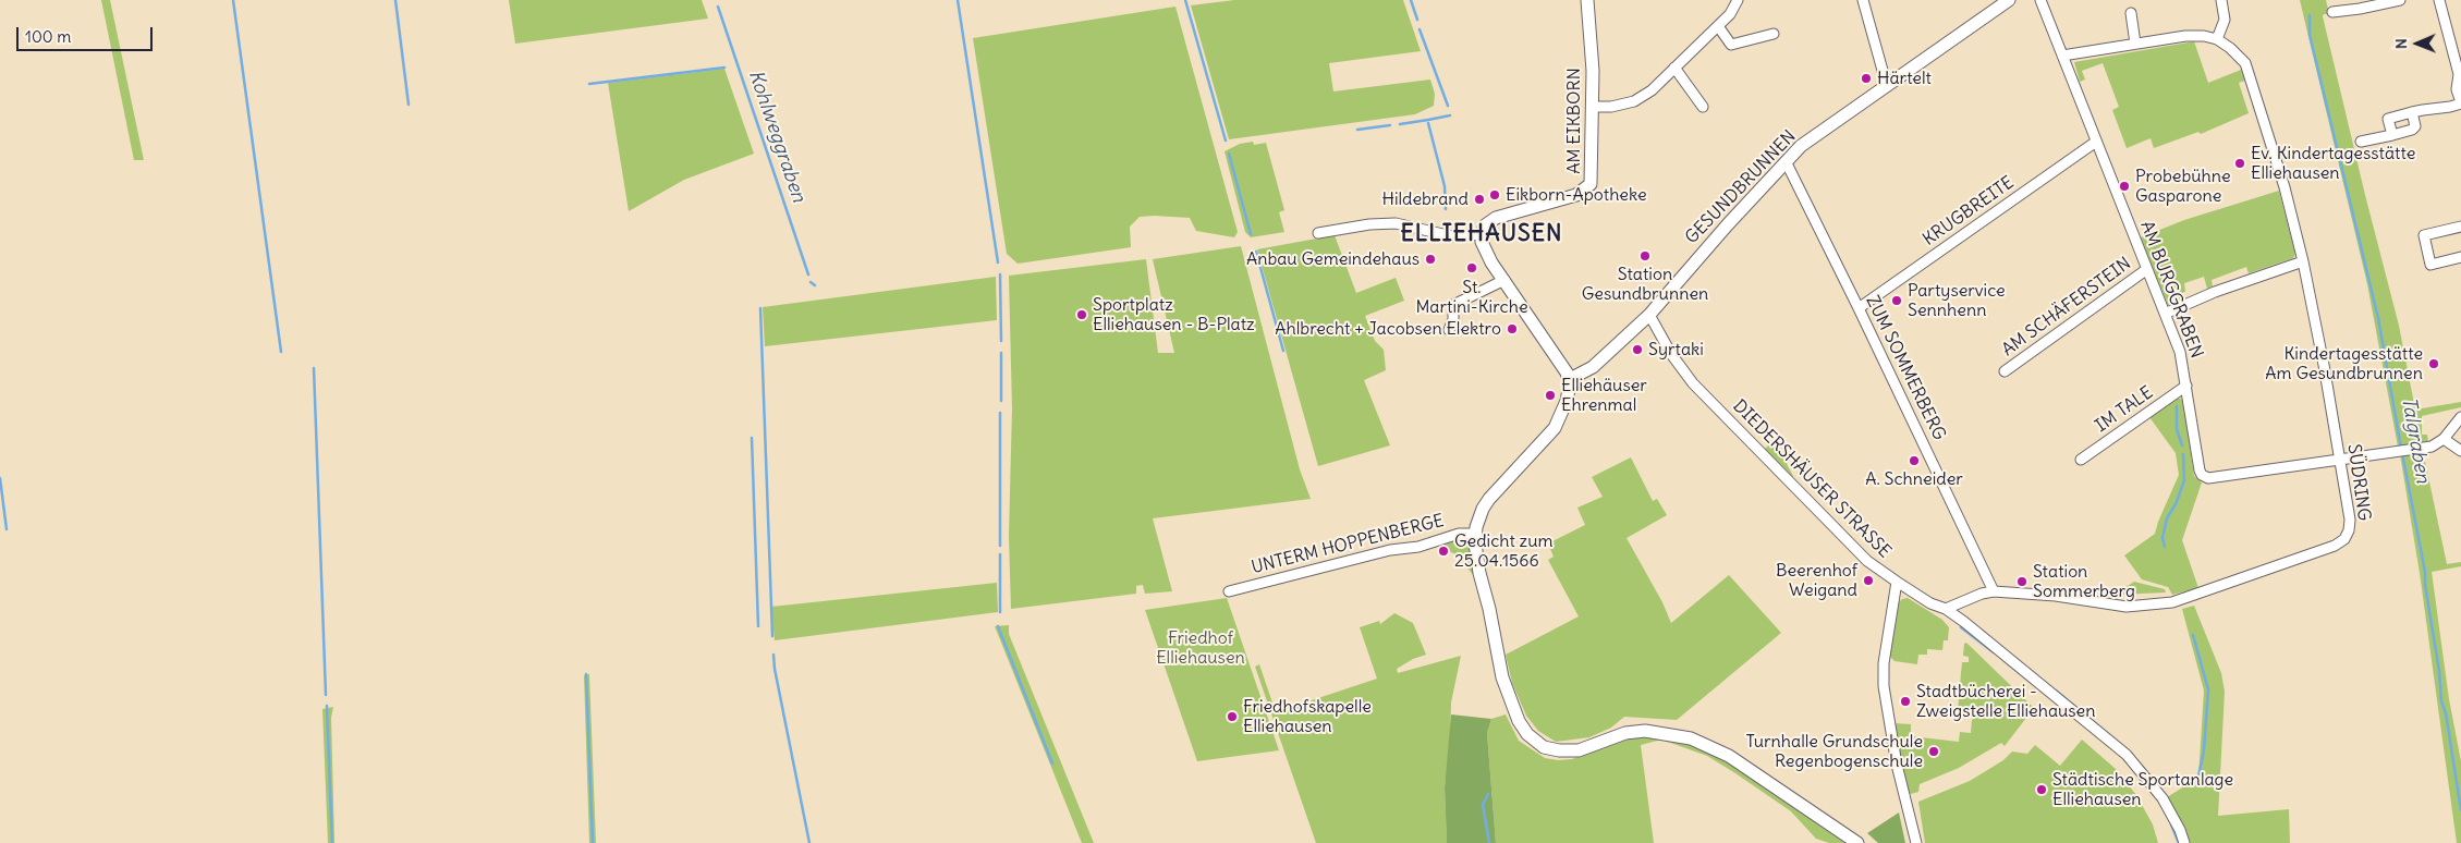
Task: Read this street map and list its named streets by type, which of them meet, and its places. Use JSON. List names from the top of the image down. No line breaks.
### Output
{"streets":{"street":["AM EIKBORN","GESUNDBRUNNEN","KRUGBREITE","AM BURGGRABEN","AM SCHÄFERSTEIN","ZUM SOMMERBERG","IM TALE","DIEDERSHÄUSER STRASSE","SÜDRING","UNTERM HOPPENBERGE"]},"crossings":[["GESUNDBRUNNEN","ZUM SOMMERBERG"],["GESUNDBRUNNEN","DIEDERSHÄUSER STRASSE"],["KRUGBREITE","AM BURGGRABEN"],["KRUGBREITE","ZUM SOMMERBERG"],["AM BURGGRABEN","AM SCHÄFERSTEIN"],["AM BURGGRABEN","IM TALE"],["AM BURGGRABEN","SÜDRING"],["ZUM SOMMERBERG","SÜDRING"],["DIEDERSHÄUSER STRASSE","SÜDRING"]],"districts":["ELLIEHAUSEN"],"water":["Kohlweggraben","Talgraben"],"parks":["Friedhof Elliehausen"],"places":["Härtelt","Ev. Kindertagesstätte Elliehausen","Probebühne Gasparone","Eikborn-Apotheke","Hildebrand","Station Gesundbrunnen","Anbau Gemeindehaus","St. Martini-Kirche","Partyservice Sennhenn","Sportplatz Elliehausen - B-Platz","Ahlbrecht + Jacobsen Elektro","Syrtaki","Kindertagesstätte Am Gesundbrunnen","Elliehäuser Ehrenmal","A. Schneider","Gedicht zum 25.04.1566","Beerenhof Weigand","Station Sommerberg","Stadtbücherei - Zweigstelle Elliehausen","Friedhofskapelle Elliehausen","Turnhalle Grundschule Regenbogenschule","Städtische Sportanlage Elliehausen"],"scale_bar":"100 m","north":"left"}
